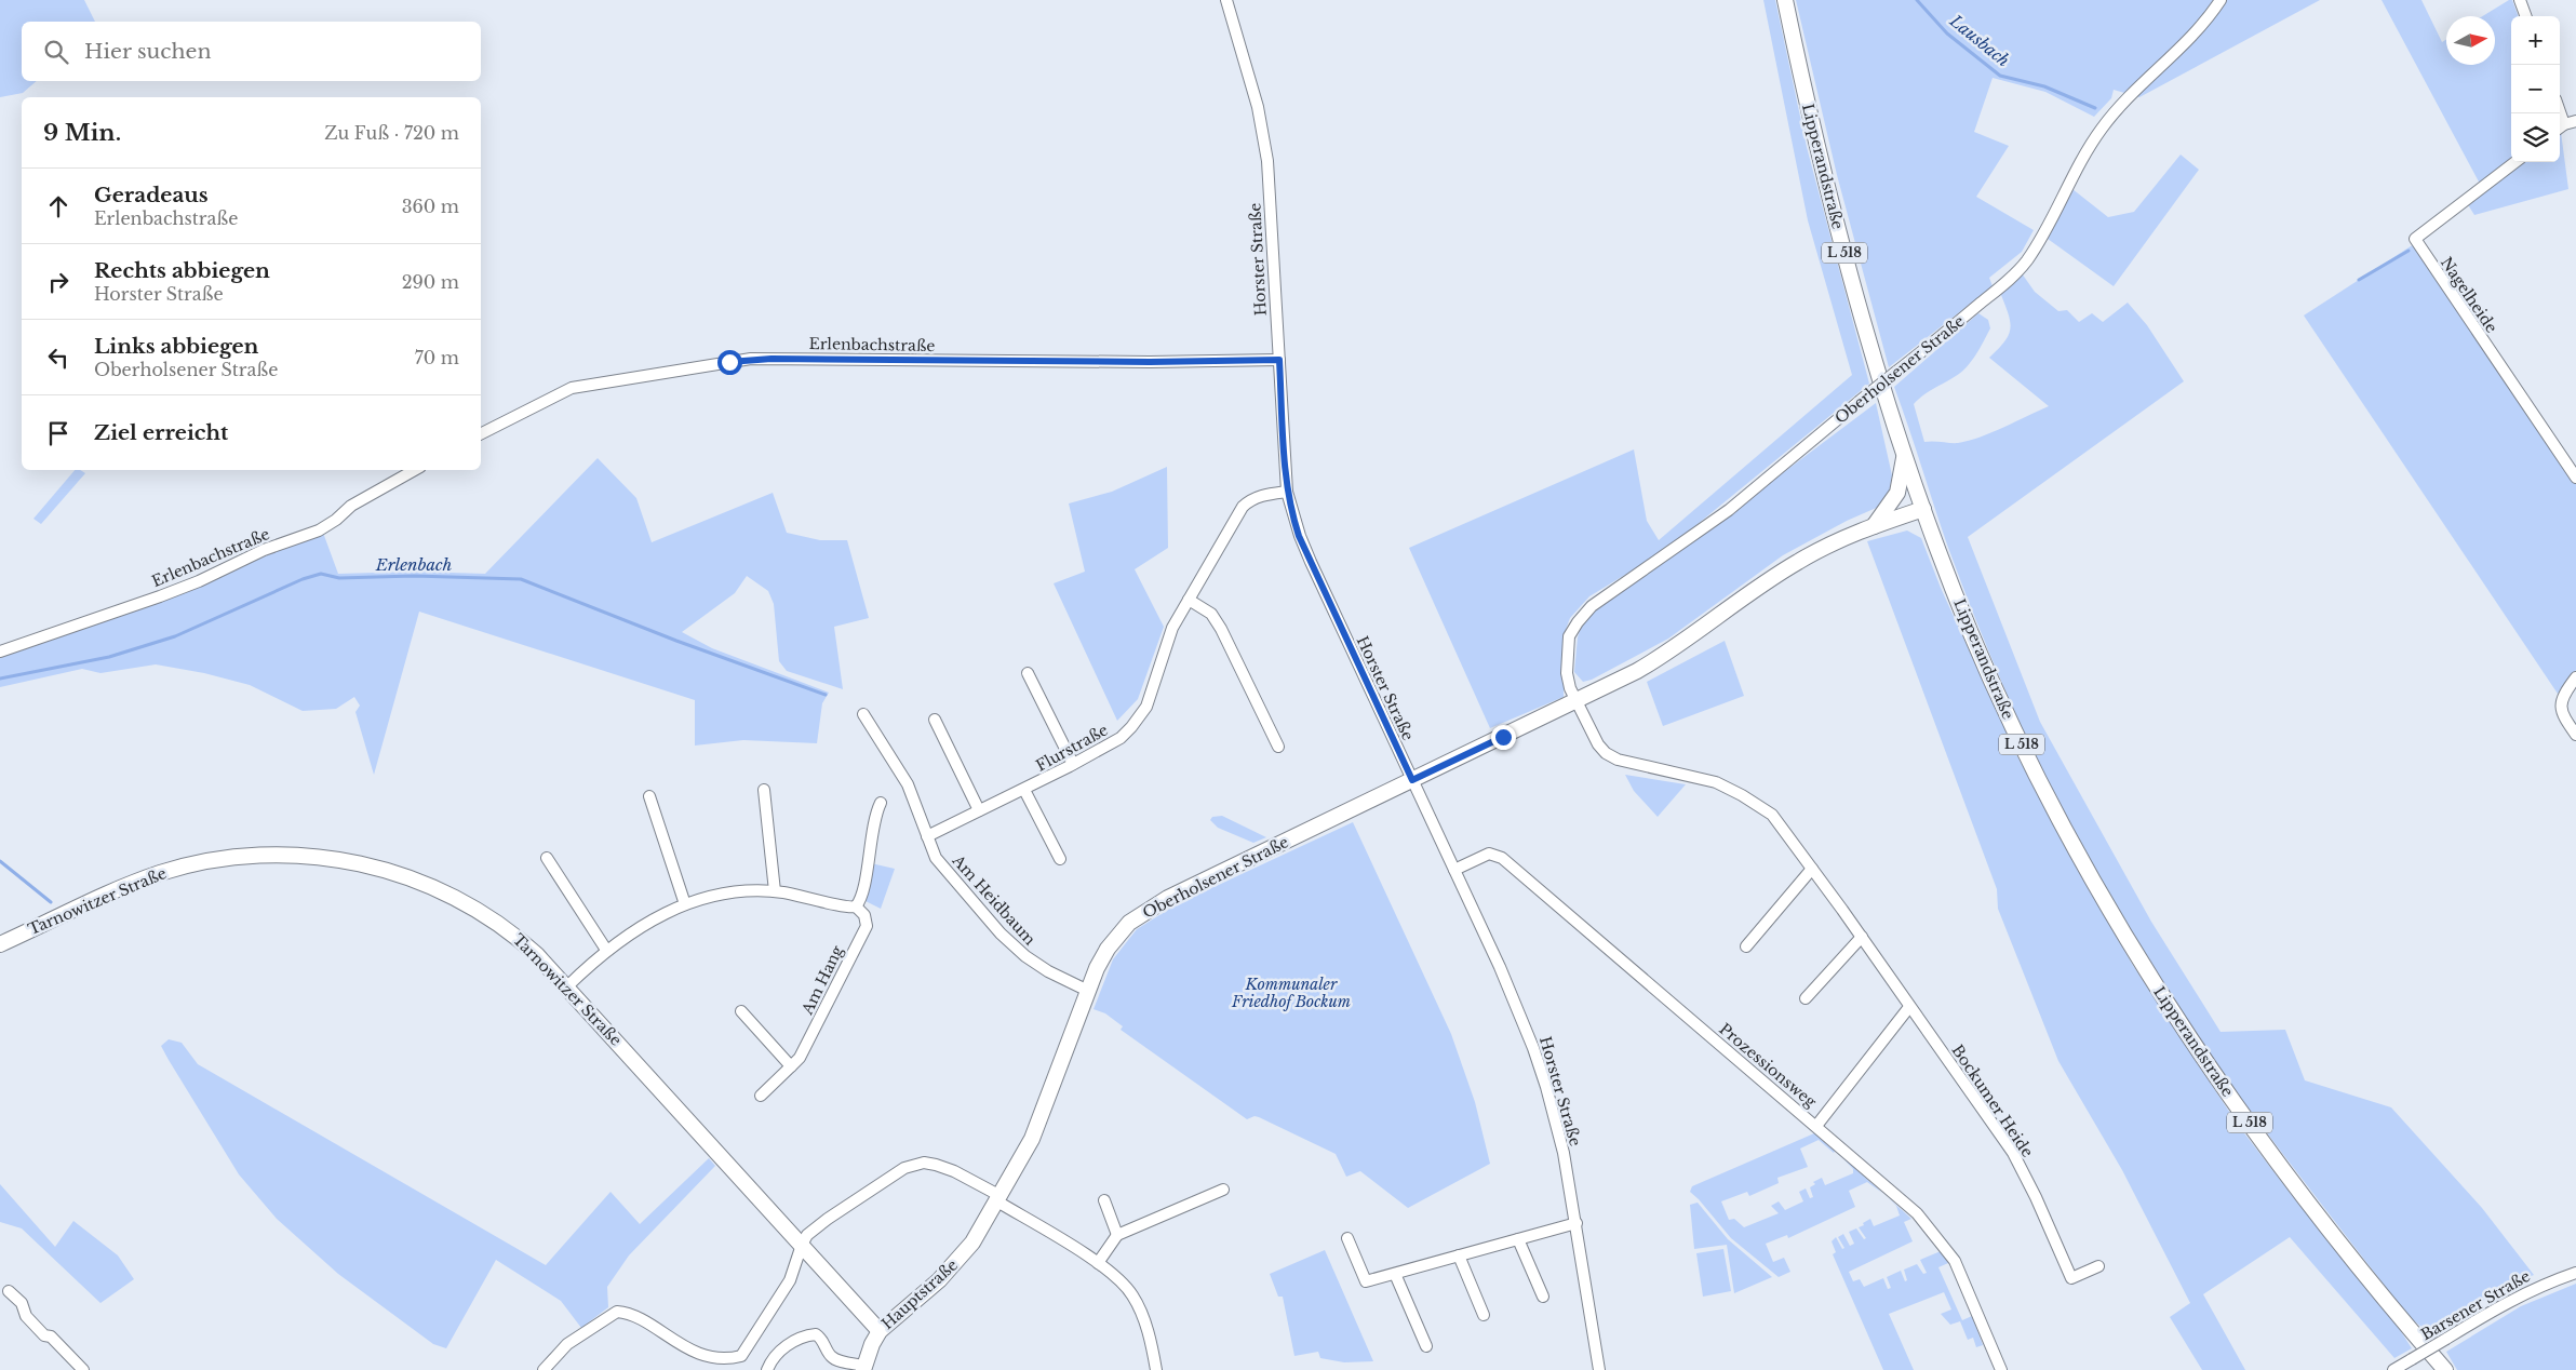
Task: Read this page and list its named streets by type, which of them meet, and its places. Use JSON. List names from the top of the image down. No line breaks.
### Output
{"streets":{"main road":["Lipperandstraße","L 518","Oberholsener Straße","Tarnowitzer Straße","Hauptstraße"],"street":["Horster Straße","Nagelheide","Erlenbachstraße","Flurstraße","Am Heidbaum","Am Hang","Prozessionsweg","Bockumer Heide","Barsener Straße"]},"crossings":[["Lipperandstraße","L 518"],["Lipperandstraße","Oberholsener Straße"],["L 518","Oberholsener Straße"],["Horster Straße","Erlenbachstraße"],["Horster Straße","Oberholsener Straße"],["Horster Straße","Flurstraße"],["Horster Straße","Prozessionsweg"],["Oberholsener Straße","Am Heidbaum"],["Oberholsener Straße","Bockumer Heide"],["Oberholsener Straße","Hauptstraße"],["Flurstraße","Am Heidbaum"],["Tarnowitzer Straße","Hauptstraße"]],"water":["Lausbach","Erlenbach"],"parks":["Kommunaler Friedhof Bockum"],"north":"right","page":{"map_buttons":["+","−"],"search":"Hier suchen","heading":["9 Min.","Zu Fuß · 720 m"],"list":[["Geradeaus","Erlenbachstraße","360 m"],["Rechts abbiegen","Horster Straße","290 m"],["Links abbiegen","Oberholsener Straße","70 m"],"Ziel erreicht"]}}
